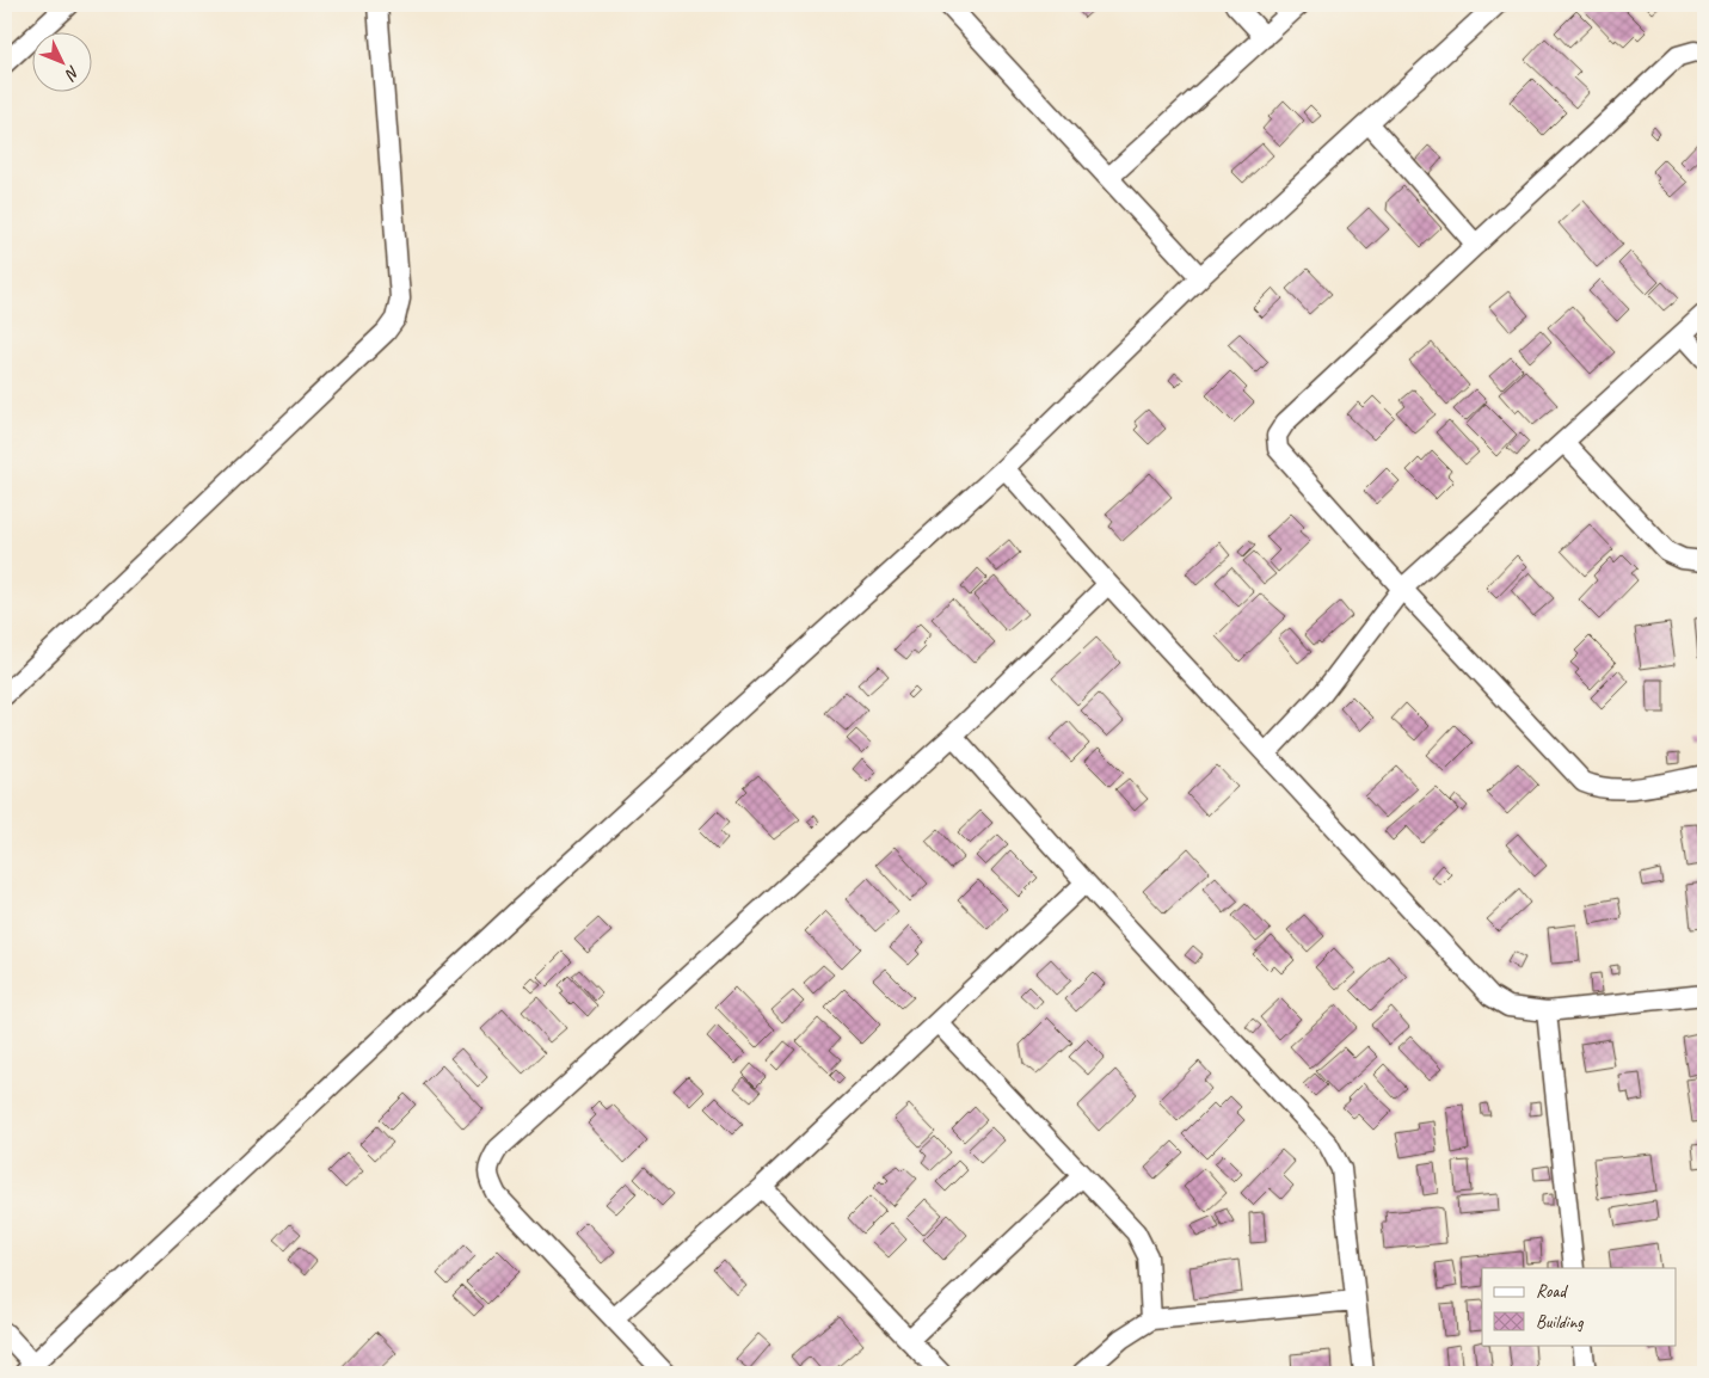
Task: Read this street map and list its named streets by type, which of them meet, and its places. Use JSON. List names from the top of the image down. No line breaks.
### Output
{"legend":["Road","Building"],"north":"bottom right"}
